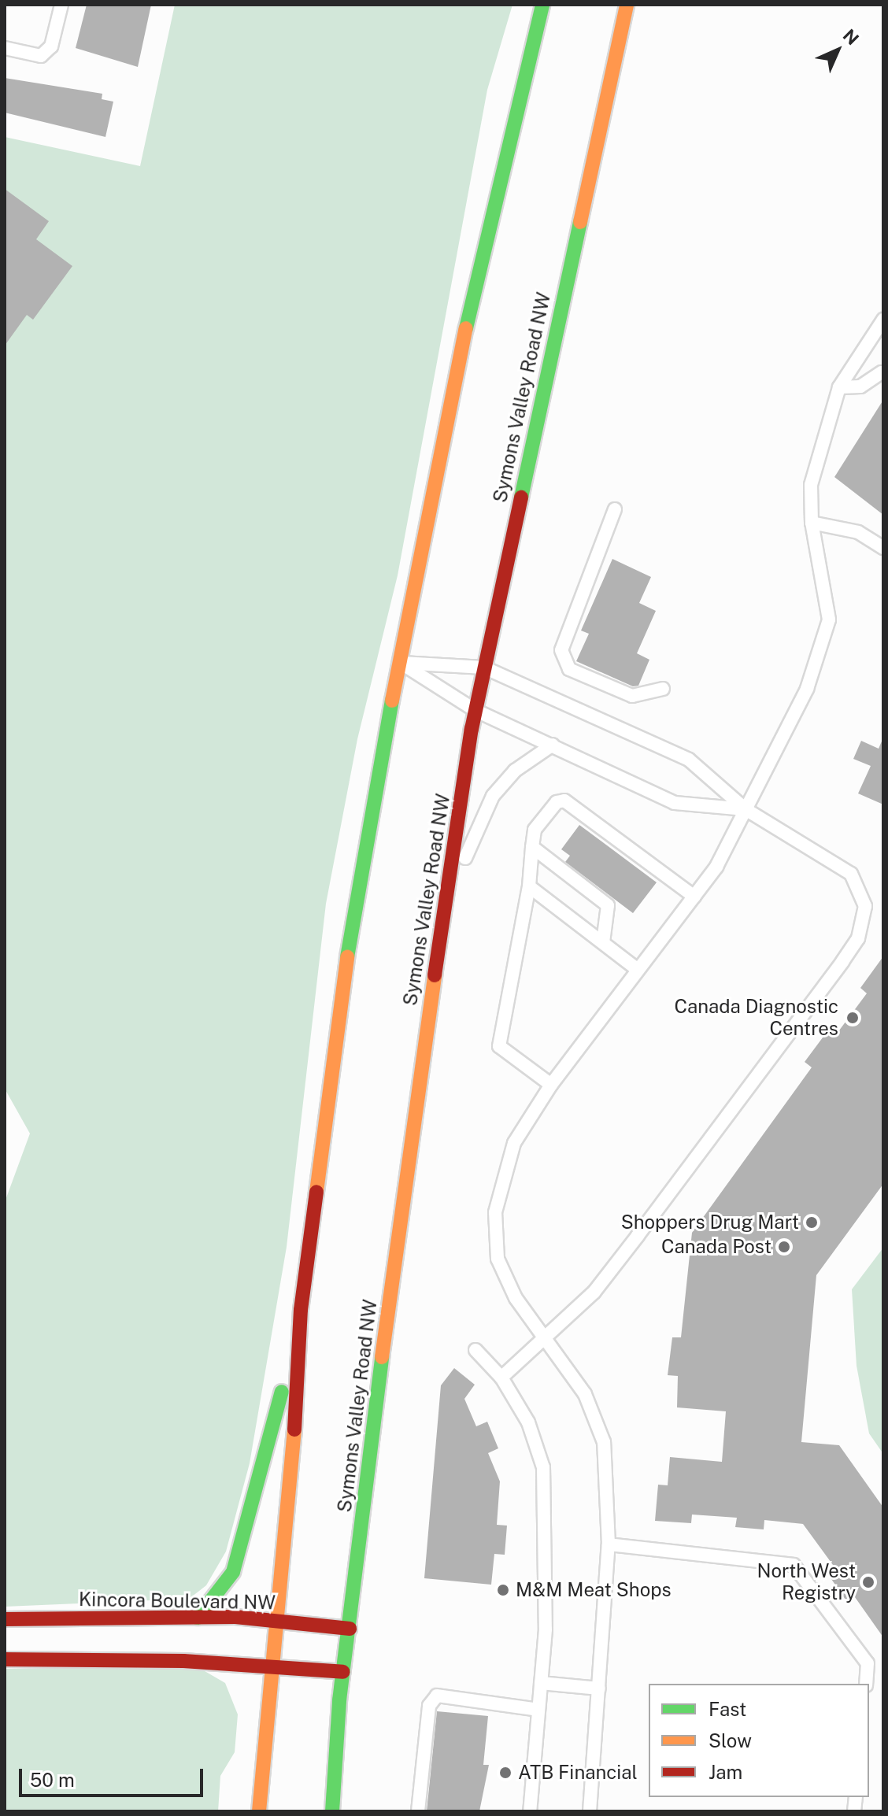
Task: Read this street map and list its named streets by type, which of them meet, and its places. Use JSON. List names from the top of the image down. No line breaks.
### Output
{"streets":{"main road":["Symons Valley Road NW","Kincora Boulevard NW"]},"crossings":[["Symons Valley Road NW","Kincora Boulevard NW"]],"places":["Canada Diagnostic Centres","Shoppers Drug Mart","Canada Post","North West Registry","M&M Meat Shops","ATB Financial"],"legend":["Fast","Slow","Jam"],"scale_bar":"50 m","north":"top right"}
